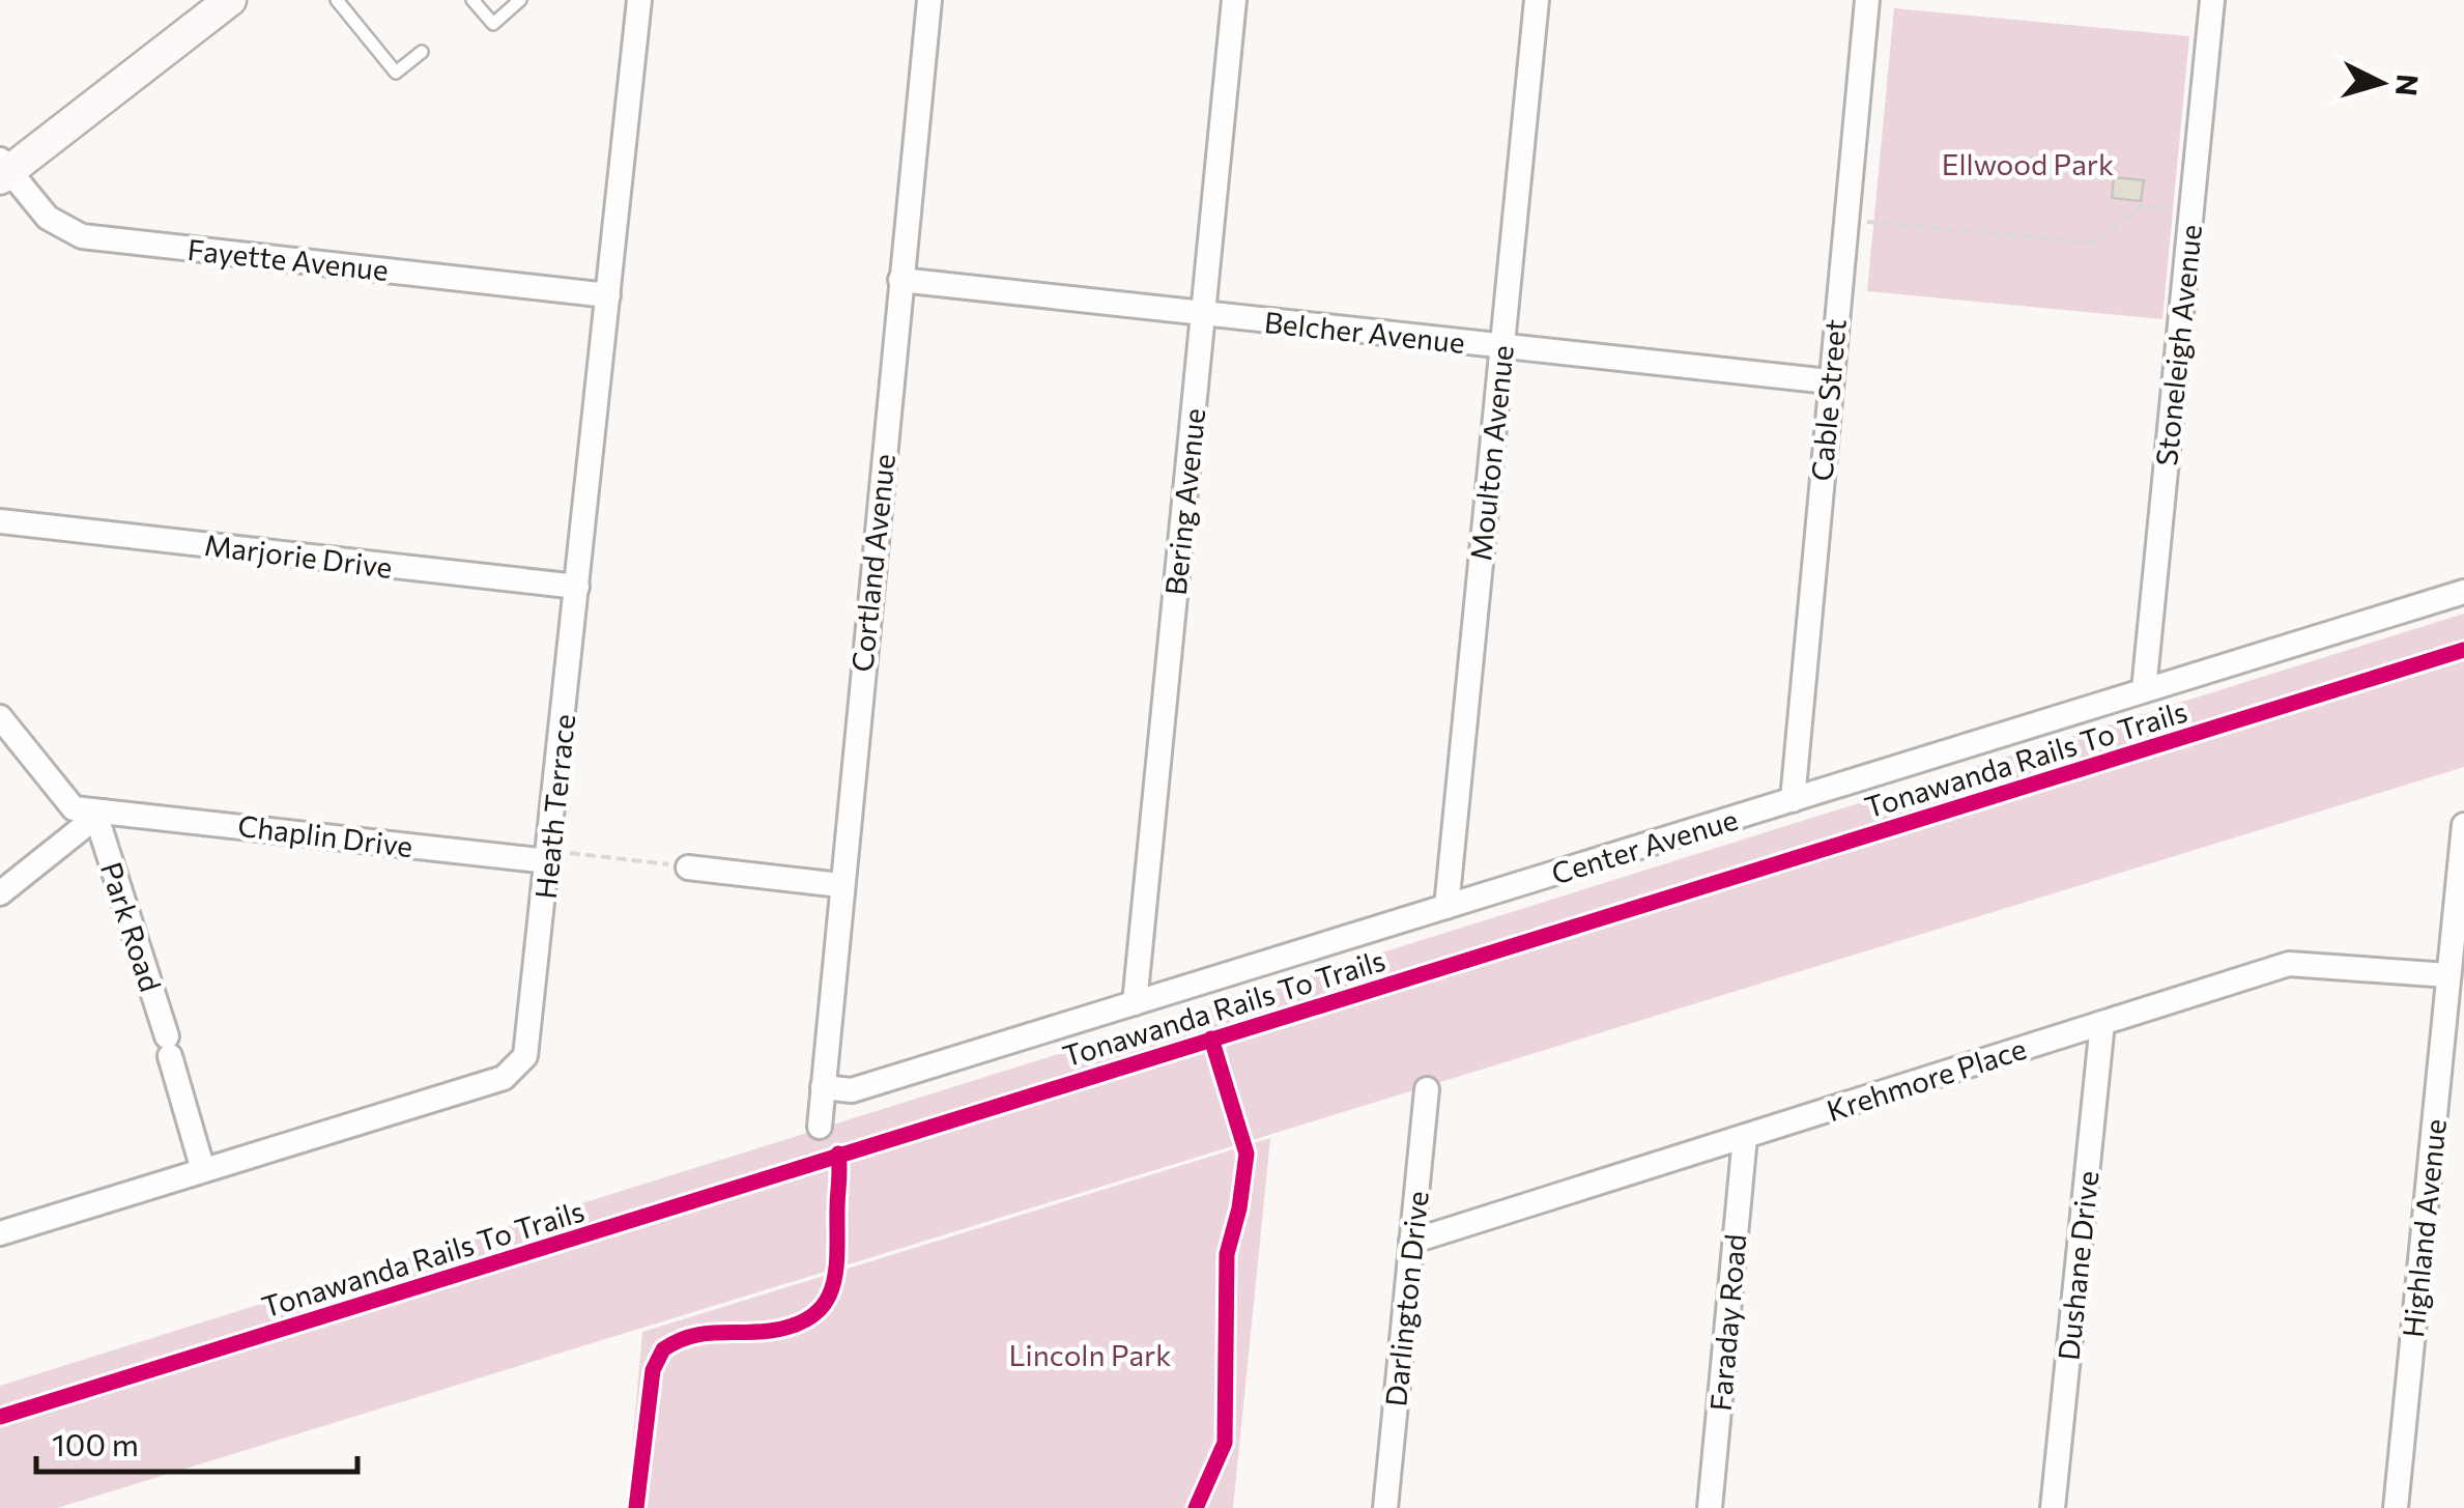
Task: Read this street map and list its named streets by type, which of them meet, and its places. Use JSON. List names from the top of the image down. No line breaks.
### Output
{"streets":{"street":["Fayette Avenue","Belcher Avenue","Stoneleigh Avenue","Cable Street","Moulton Avenue","Bering Avenue","Marjorie Drive","Cortland Avenue","Heath Terrace","Chaplin Drive","Center Avenue","Park Road","Krehmore Place","Highland Avenue","Dushane Drive","Darlington Drive","Faraday Road"],"cycle path":["Tonawanda Rails To Trails"]},"crossings":[["Fayette Avenue","Heath Terrace"],["Belcher Avenue","Cable Street"],["Belcher Avenue","Moulton Avenue"],["Belcher Avenue","Bering Avenue"],["Belcher Avenue","Cortland Avenue"],["Stoneleigh Avenue","Center Avenue"],["Cable Street","Center Avenue"],["Moulton Avenue","Center Avenue"],["Bering Avenue","Center Avenue"],["Marjorie Drive","Heath Terrace"],["Cortland Avenue","Center Avenue"],["Heath Terrace","Chaplin Drive"],["Heath Terrace","Park Road"],["Chaplin Drive","Park Road"],["Krehmore Place","Highland Avenue"],["Krehmore Place","Dushane Drive"],["Krehmore Place","Darlington Drive"],["Krehmore Place","Faraday Road"]],"parks":["Ellwood Park","Lincoln Park"],"scale_bar":"100 m","north":"right"}
